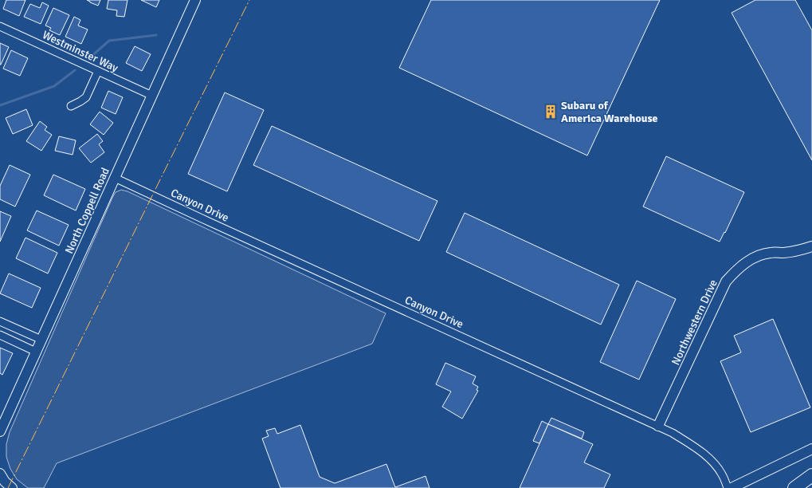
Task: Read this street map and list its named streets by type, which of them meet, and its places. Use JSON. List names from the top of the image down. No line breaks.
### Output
{"streets":{"street":["Westminster Way","Canyon Drive","North Coppell Road","Northwestern Drive"]},"crossings":[["Westminster Way","North Coppell Road"],["Canyon Drive","North Coppell Road"],["Canyon Drive","Northwestern Drive"]],"places":{"building":["Subaru of America Warehouse"]}}
